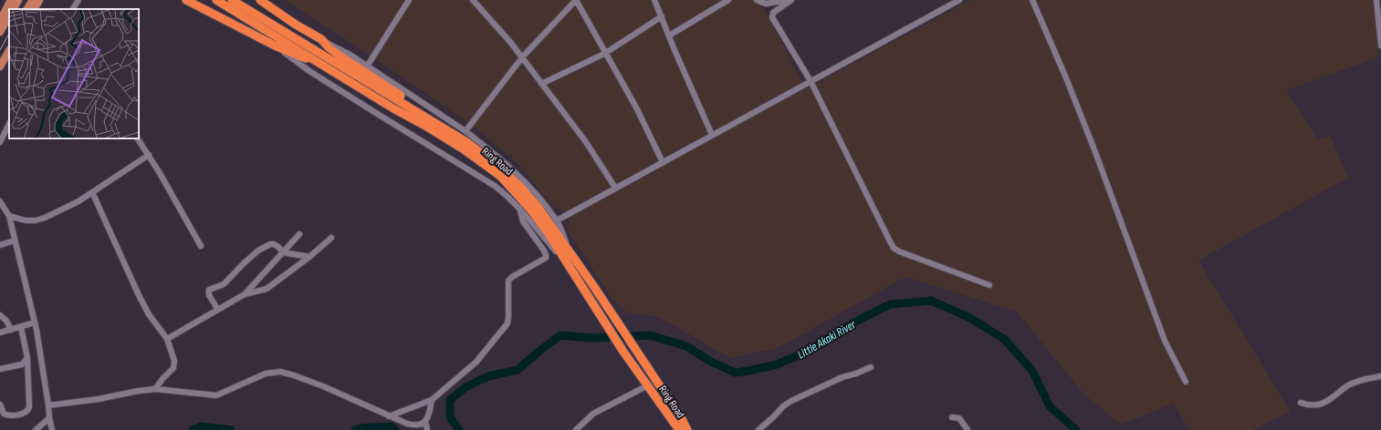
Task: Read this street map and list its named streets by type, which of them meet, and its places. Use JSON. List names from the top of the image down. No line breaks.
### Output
{"streets":{"highway":["Ring Road"]},"water":["Little Akaki River"]}
